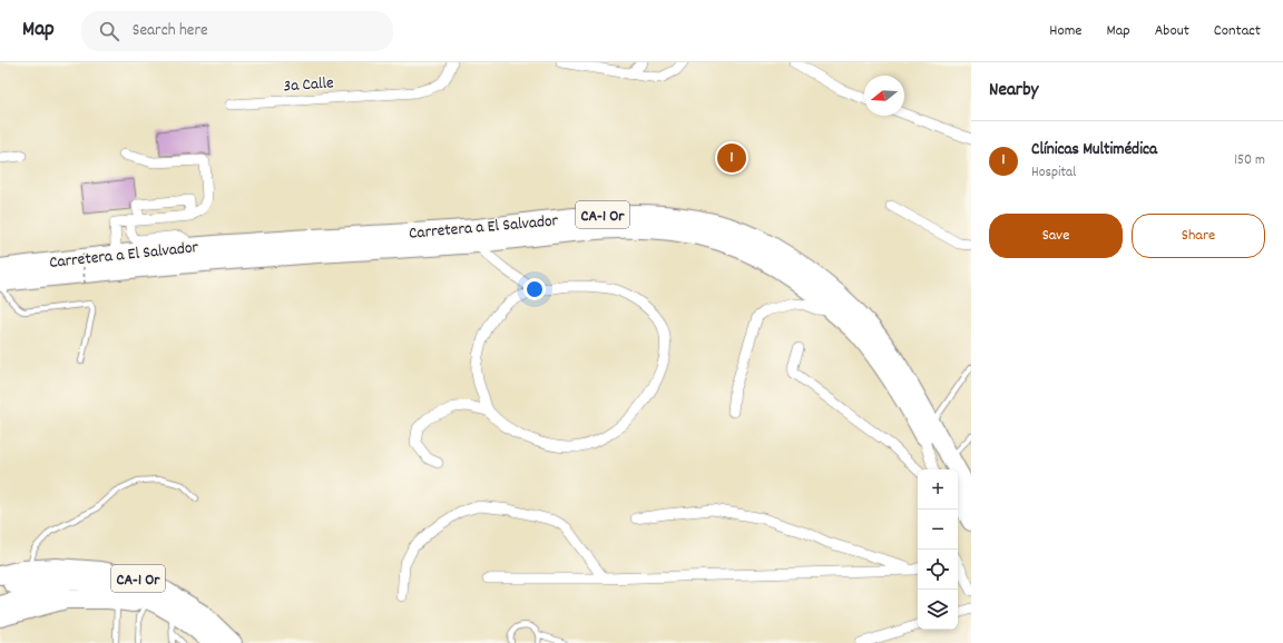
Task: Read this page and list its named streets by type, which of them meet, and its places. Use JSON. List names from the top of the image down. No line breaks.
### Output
{"streets":{"highway":["CA-1 Or","Carretera a El Salvador"],"street":["3a Calle"]},"north":"left","page":{"header":"Map","search":"Search here","nav":["Home","Map","About","Contact"],"heading":"Nearby","list":[{"mark":"1","name":"Clínicas Multimédica","note":"Hospital","value":"150 m"}],"pins":"1","buttons":["Save","Share"],"map_buttons":["+","−"]}}
